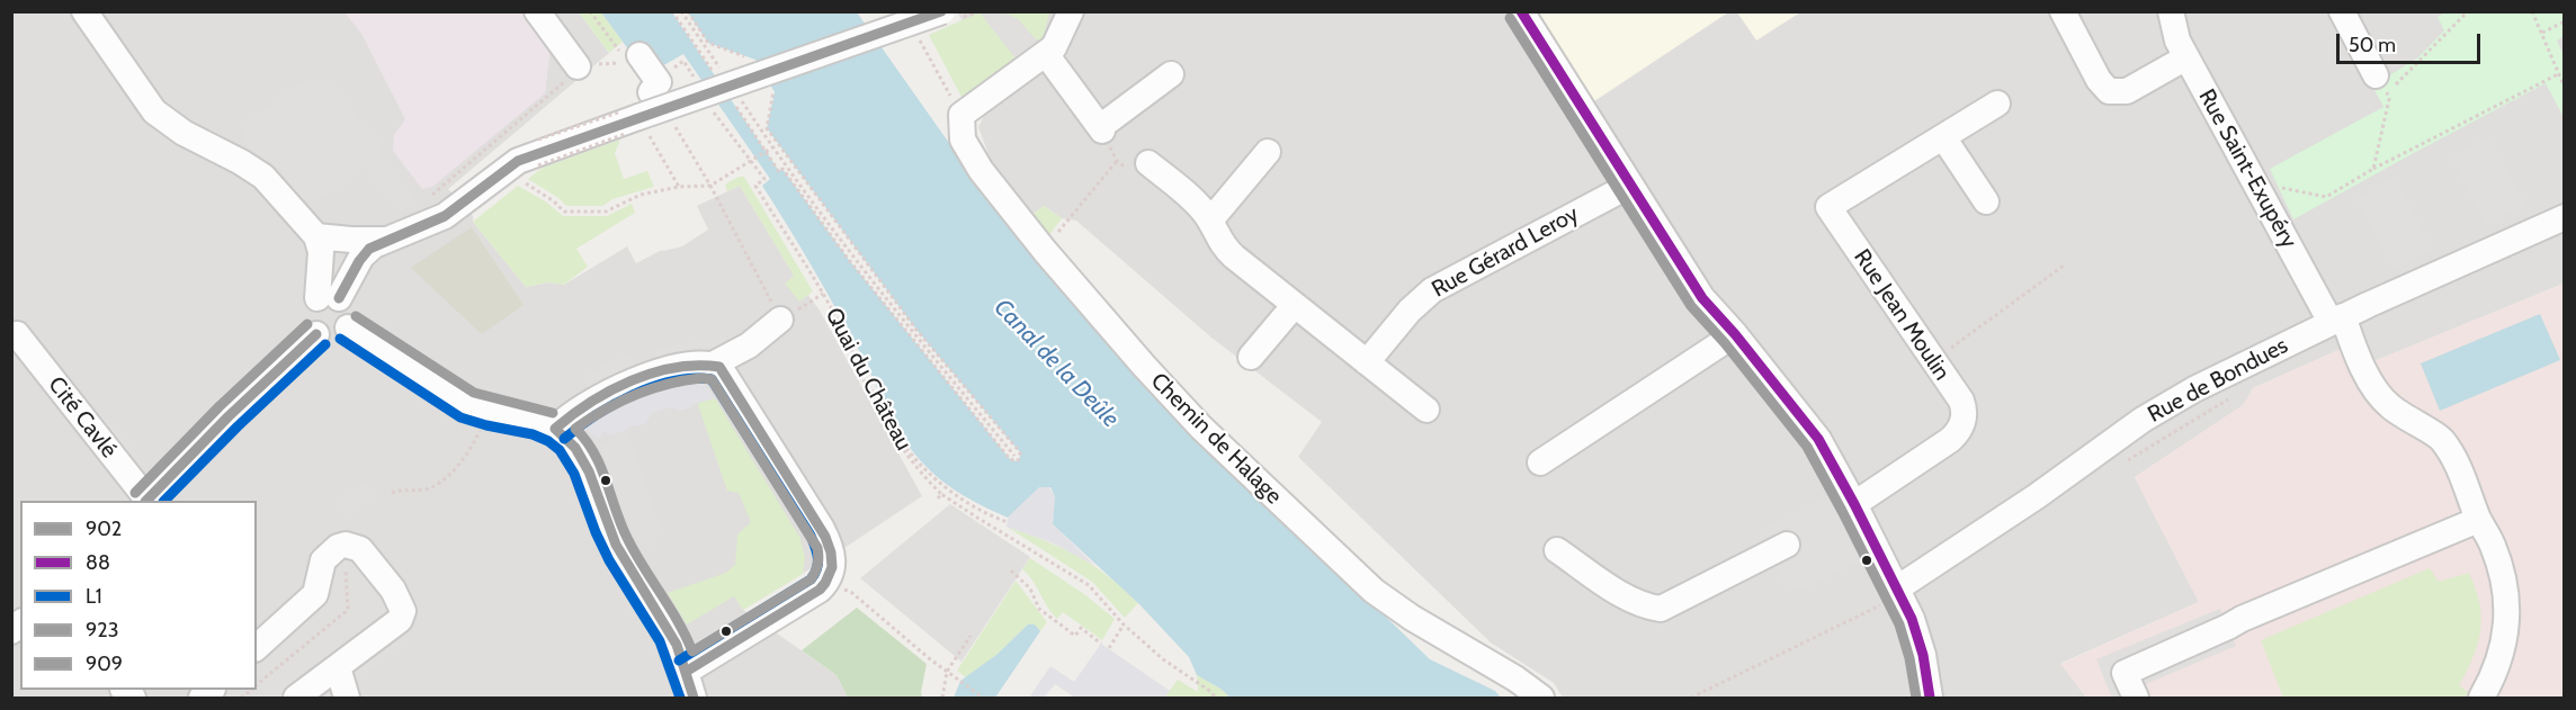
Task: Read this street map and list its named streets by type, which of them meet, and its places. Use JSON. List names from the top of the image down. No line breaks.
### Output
{"streets":{"street":["Rue Saint-Exupéry","Rue Gérard Leroy","Rue Jean Moulin","Rue de Bondues","Cité Cavlé","Chemin de Halage"],"path":["Quai du Château"]},"crossings":[["Rue Saint-Exupéry","Rue de Bondues"]],"water":["Canal de la Deûle"],"lines":["transit line 902","transit line 88","transit line 909","transit line 923","transit line L1"],"legend":["902","88","L1","923","909"],"scale_bar":"50 m"}
